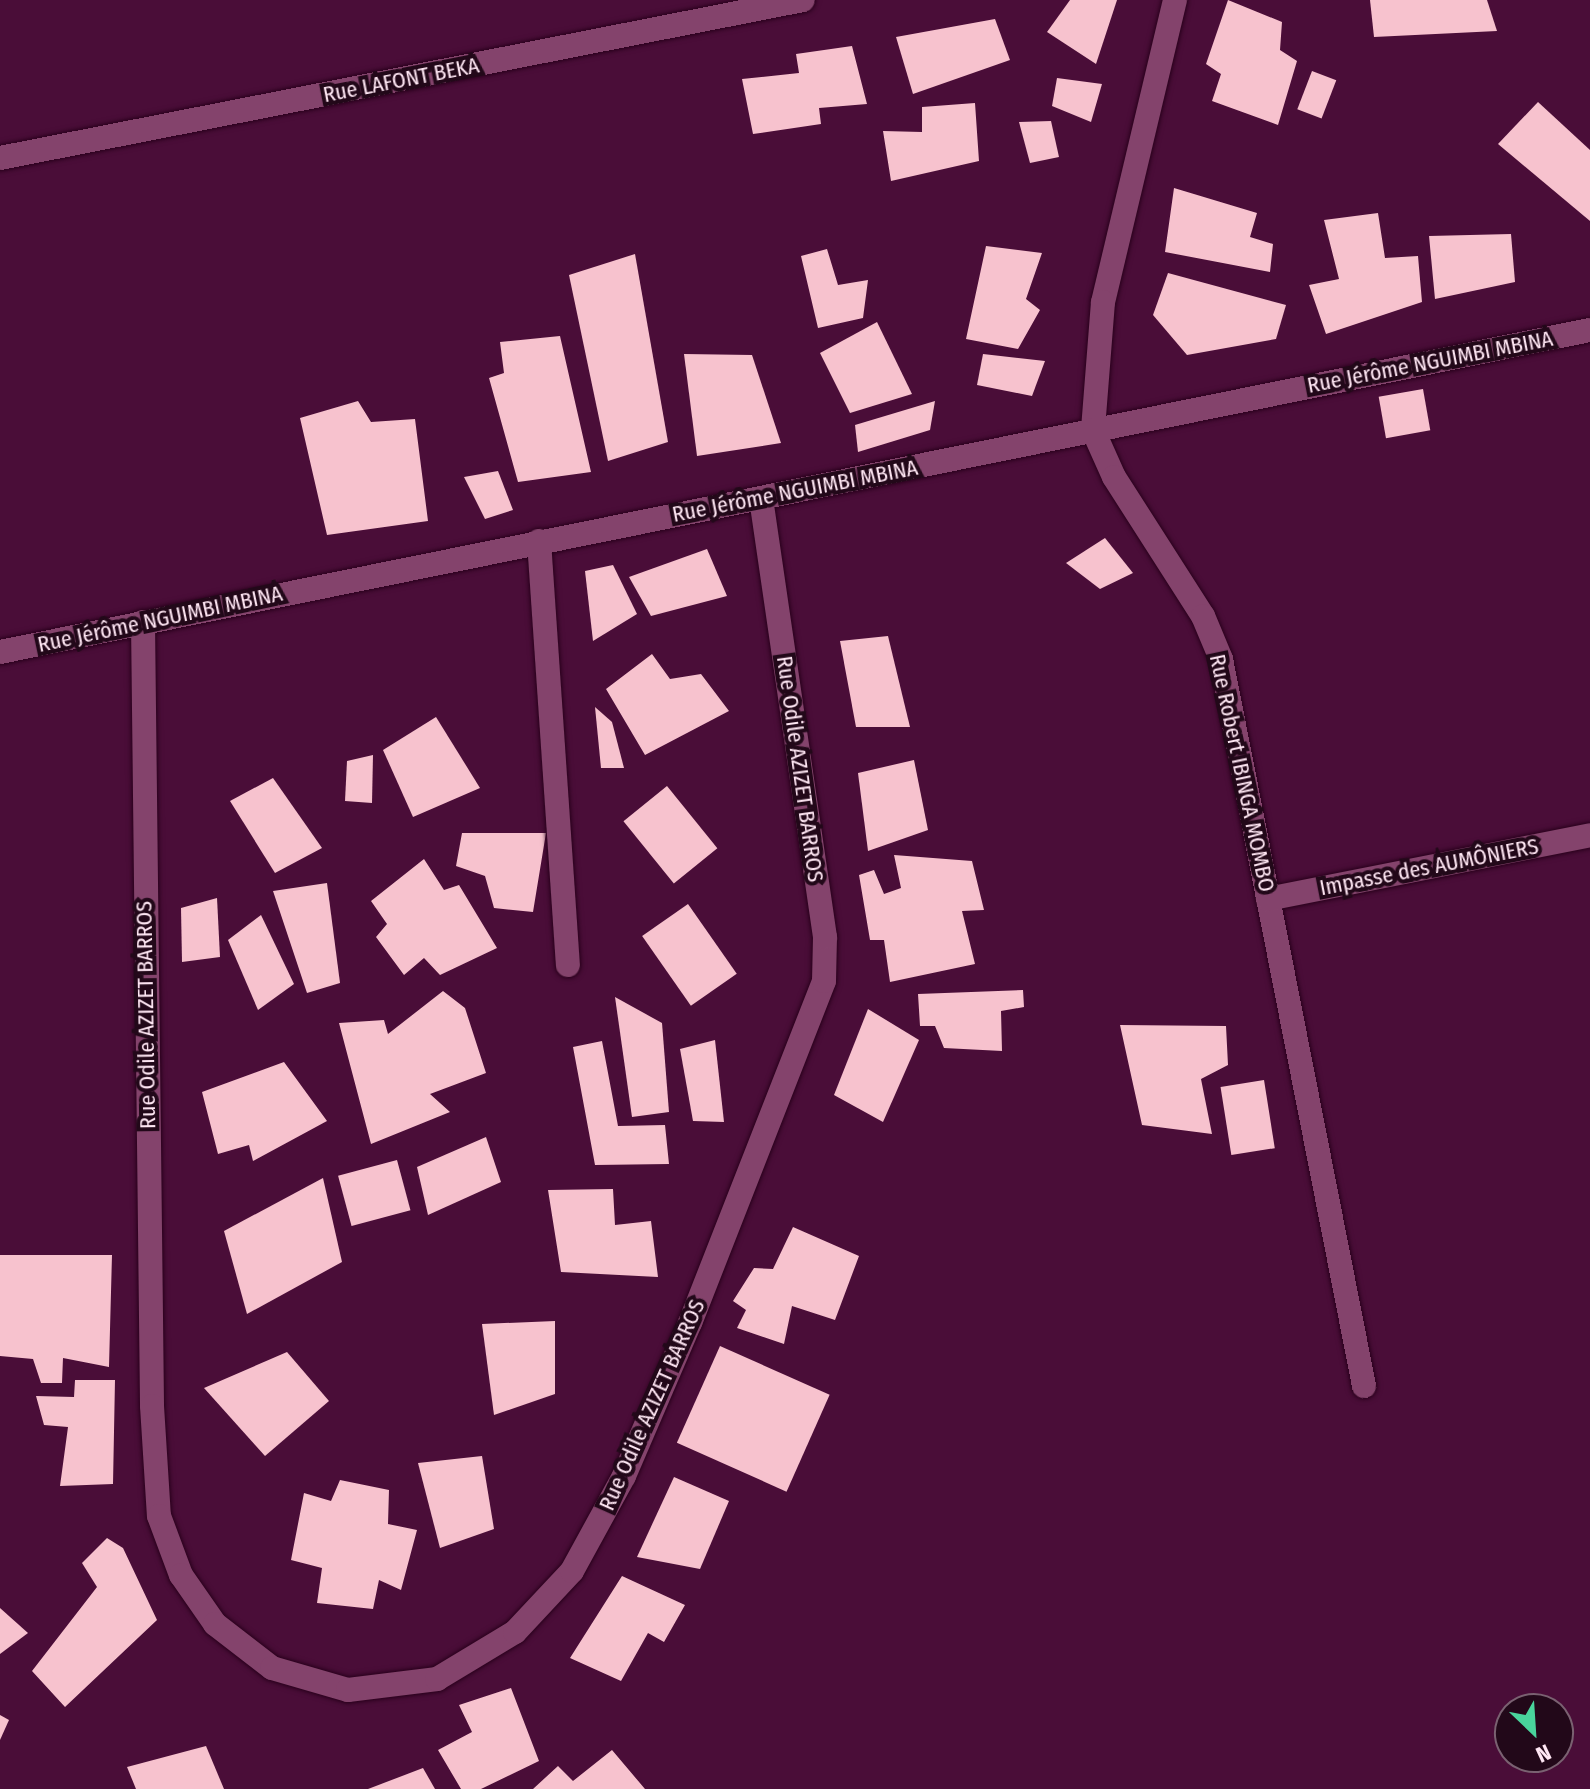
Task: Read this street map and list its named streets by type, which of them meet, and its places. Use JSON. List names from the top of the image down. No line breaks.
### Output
{"streets":{"street":["Rue LAFONT BEKA","Rue Jérôme NGUIMBI MBINA","Rue Odile AZIZET BARROS","Rue Robert IBINGA MOMBO","Impasse des AUMÔNIERS"]},"crossings":[["Rue Jérôme NGUIMBI MBINA","Rue Odile AZIZET BARROS"],["Rue Jérôme NGUIMBI MBINA","Rue Robert IBINGA MOMBO"],["Rue Robert IBINGA MOMBO","Impasse des AUMÔNIERS"]],"north":"bottom right"}
